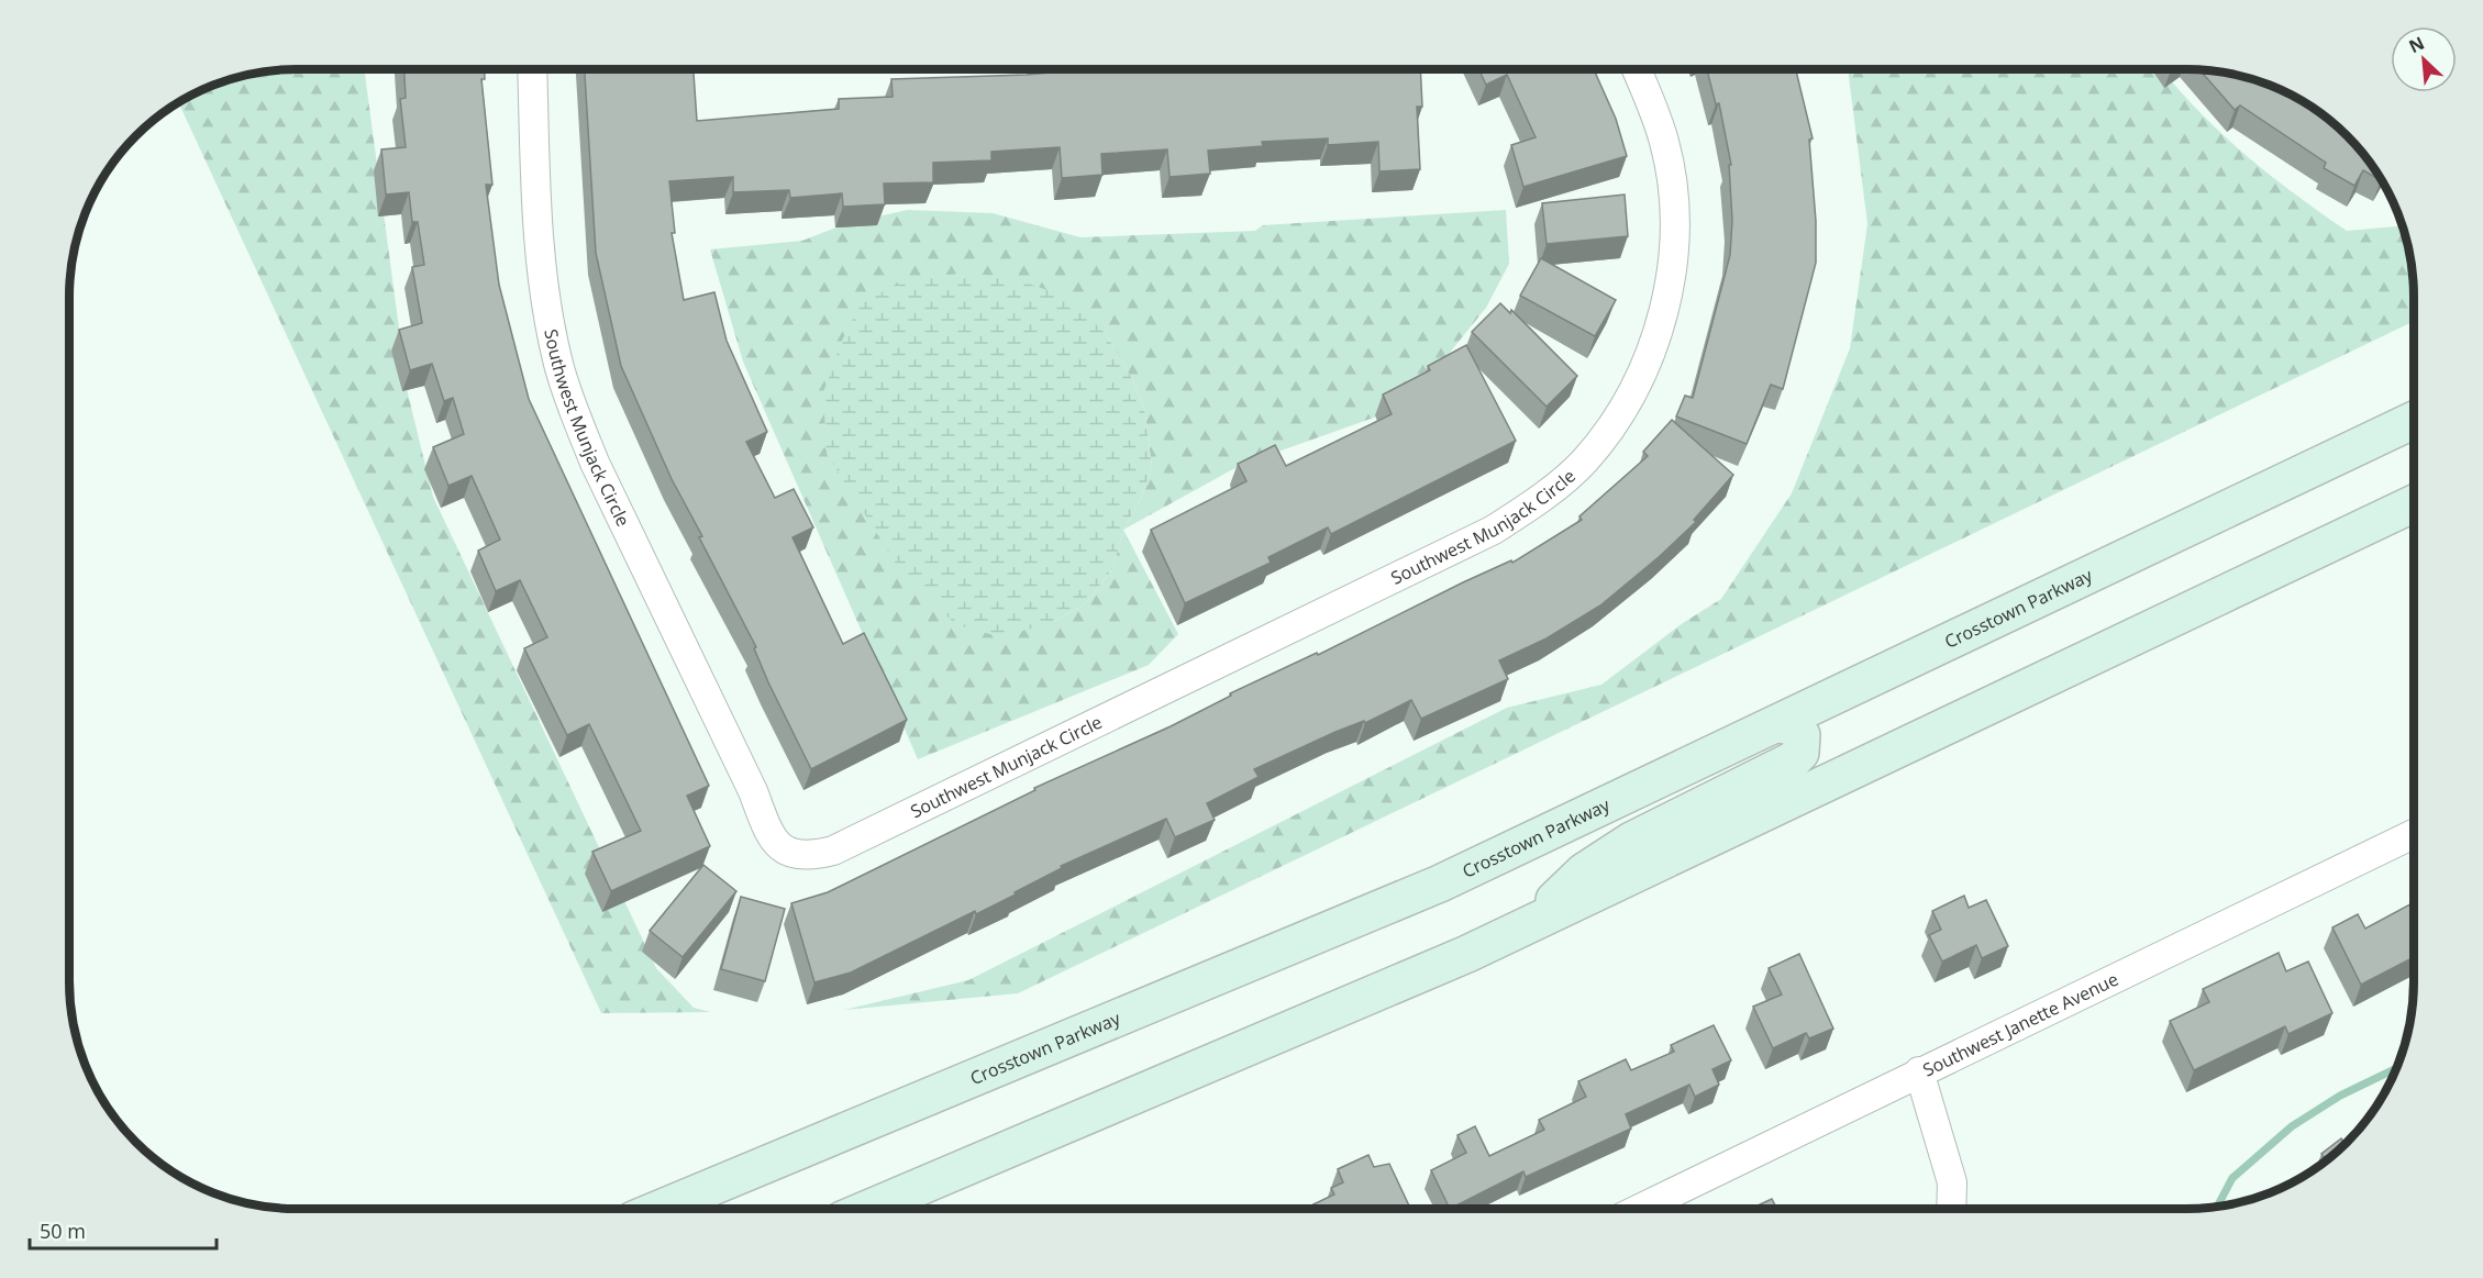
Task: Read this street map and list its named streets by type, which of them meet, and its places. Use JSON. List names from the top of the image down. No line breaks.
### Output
{"streets":{"main road":["Crosstown Parkway"],"street":["Southwest Munjack Circle","Southwest Janette Avenue"]},"scale_bar":"50 m","north":"top left"}
